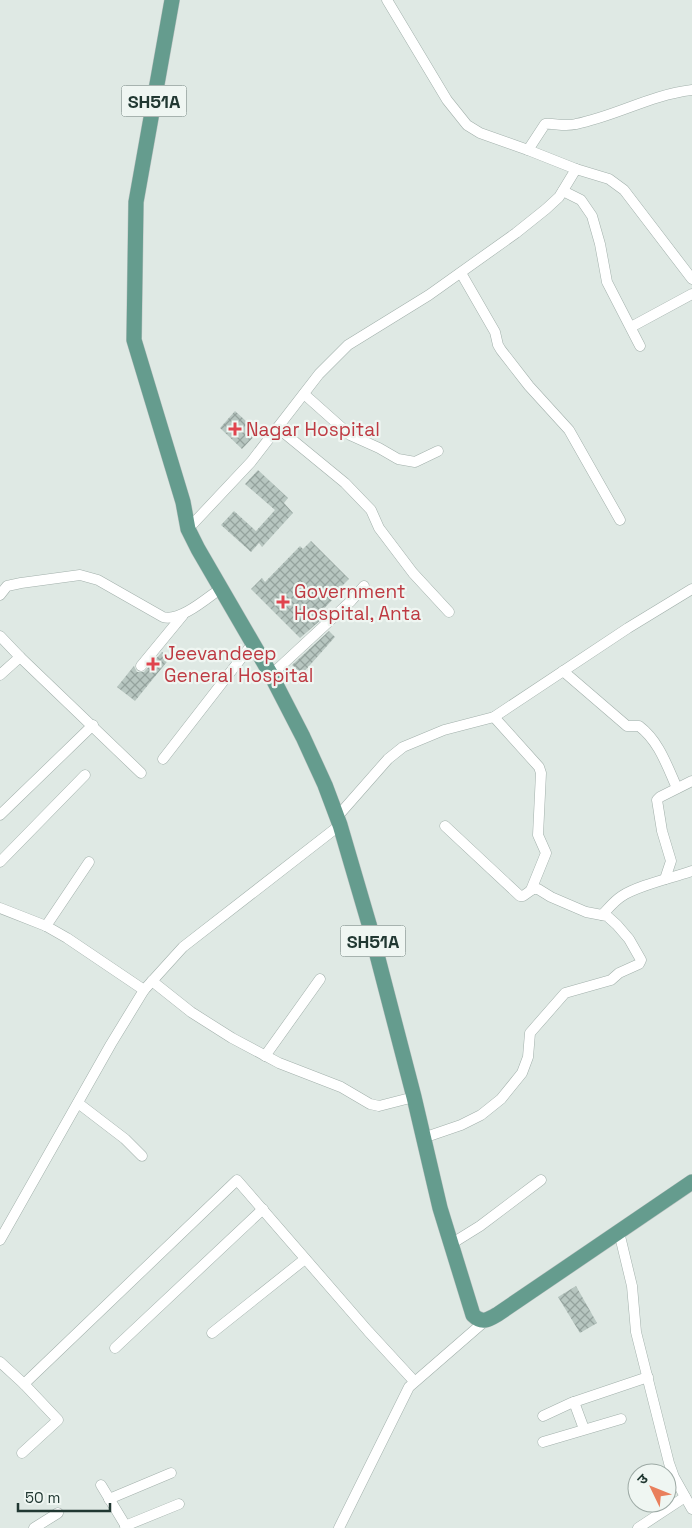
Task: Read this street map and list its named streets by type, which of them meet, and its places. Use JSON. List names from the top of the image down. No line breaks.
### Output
{"streets":{"main road":["SH51A"]},"places":{"health":["Nagar Hospital","Government Hospital, Anta","Jeevandeep General Hospital"]},"scale_bar":"50 m","north":"top left"}
